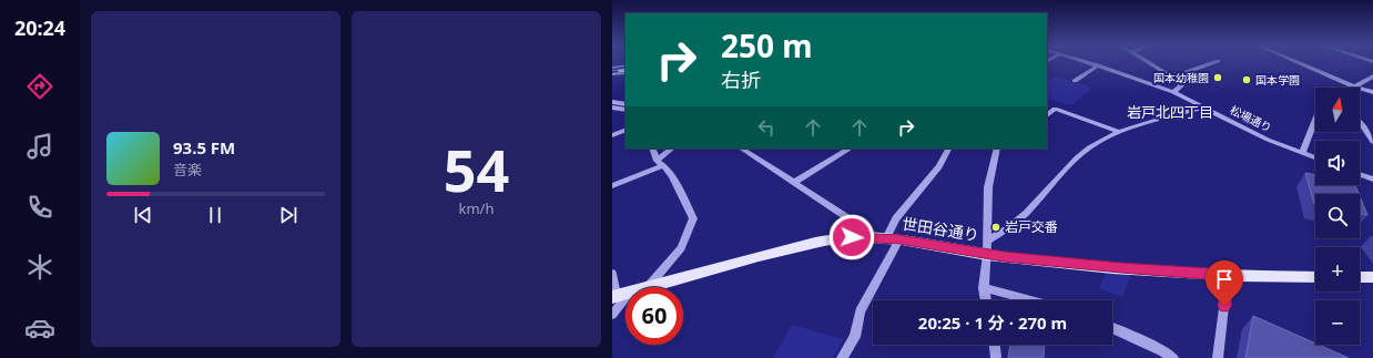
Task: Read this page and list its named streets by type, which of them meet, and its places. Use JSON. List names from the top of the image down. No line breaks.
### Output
{"streets":{"main road":["世田谷通り"],"street":["松場通り"]},"districts":["岩戸北四丁目"],"places":["国本幼稚園","国本学園","岩戸交番"],"north":"top","page":{"tabs":"20:24","tile":["54","km/h"],"turn":["250 m","右折"],"map_buttons":["+","−"],"song":["93.5 FM","音楽"],"limit":"60","trip":"20:25 · 1 分 · 270 m"}}
